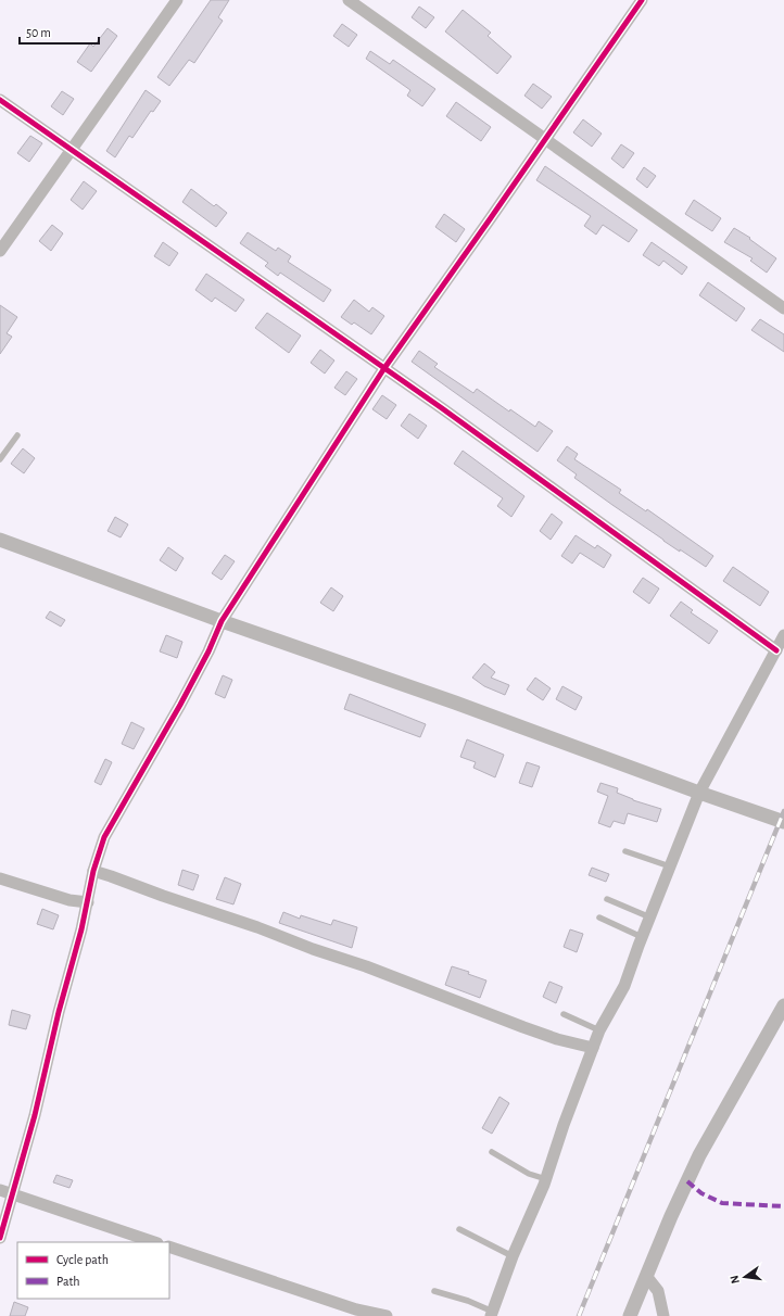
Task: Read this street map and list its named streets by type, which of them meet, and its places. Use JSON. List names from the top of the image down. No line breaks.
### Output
{"legend":["Cycle path","Path"],"scale_bar":"50 m","north":"left"}
